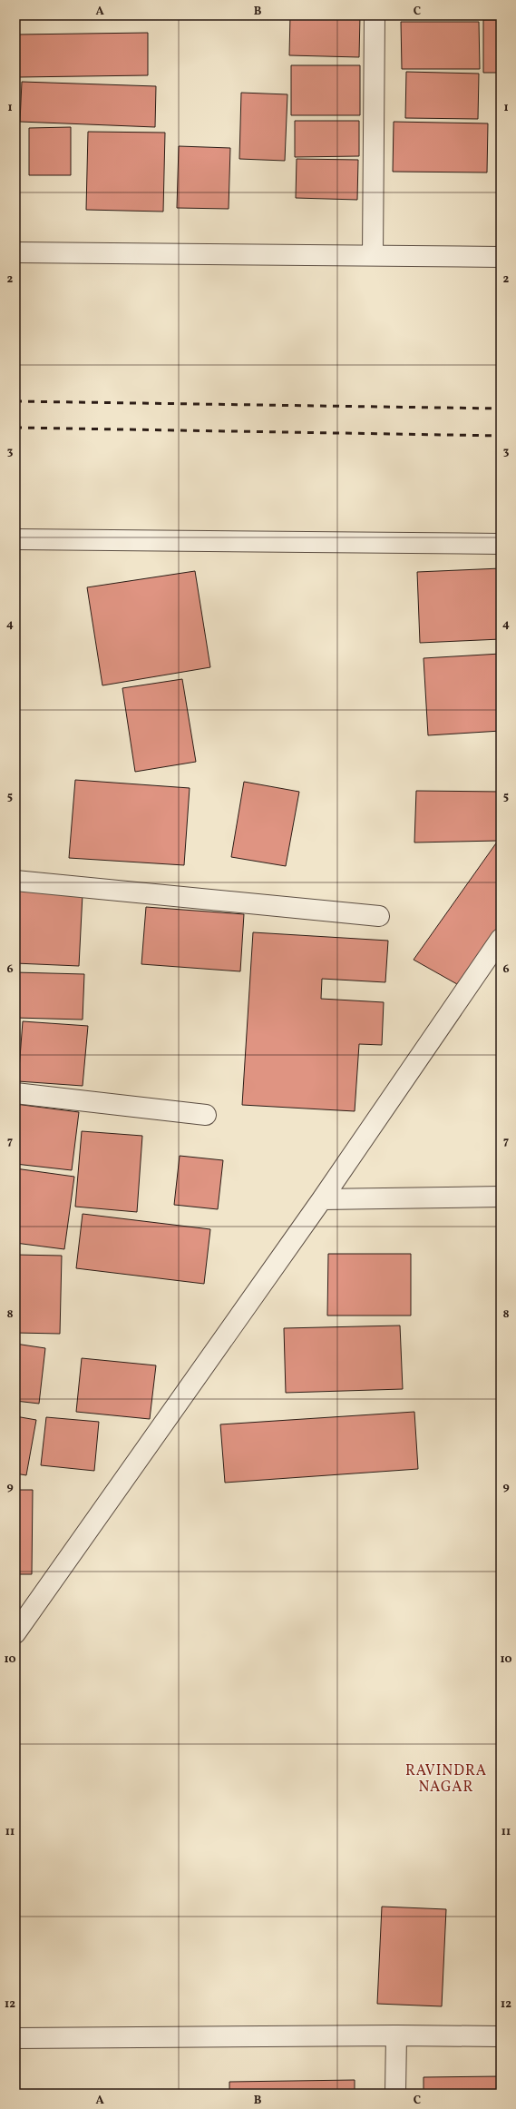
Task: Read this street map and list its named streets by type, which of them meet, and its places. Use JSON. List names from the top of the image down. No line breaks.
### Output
{"districts":["RAVINDRA NAGAR"],"grid":{"columns":["A","B","C"],"rows":["1","2","3","4","5","6","7","8","9","10","11","12"]}}
